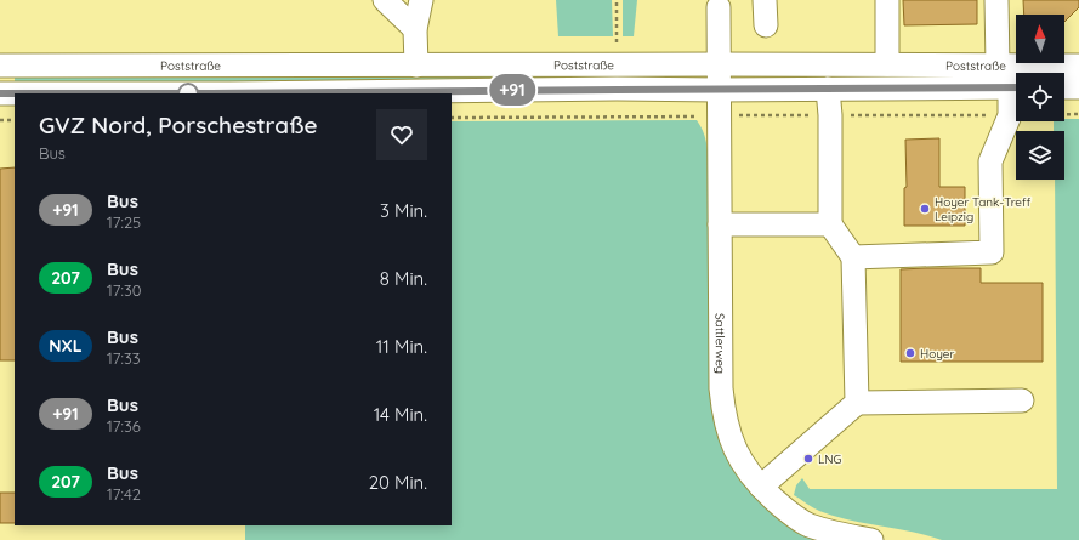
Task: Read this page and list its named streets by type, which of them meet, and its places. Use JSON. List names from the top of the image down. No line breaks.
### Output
{"streets":{"street":["Poststraße","Sattlerweg"]},"crossings":[["Poststraße","Sattlerweg"]],"places":["Hoyer Tank-Treff Leipzig","Hoyer","LNG"],"lines":["bus line +91"],"north":"top","page":{"on_map":"+91","heading":["GVZ Nord, Porschestraße","Bus"],"list":[{"mark":"+91","name":"Bus","note":"17:25","value":"3 Min."},{"mark":"207","name":"Bus","note":"17:30","value":"8 Min."},{"mark":"NXL","name":"Bus","note":"17:33","value":"11 Min."},{"mark":"+91","name":"Bus","note":"17:36","value":"14 Min."},{"mark":"207","name":"Bus","note":"17:42","value":"20 Min."}]}}
